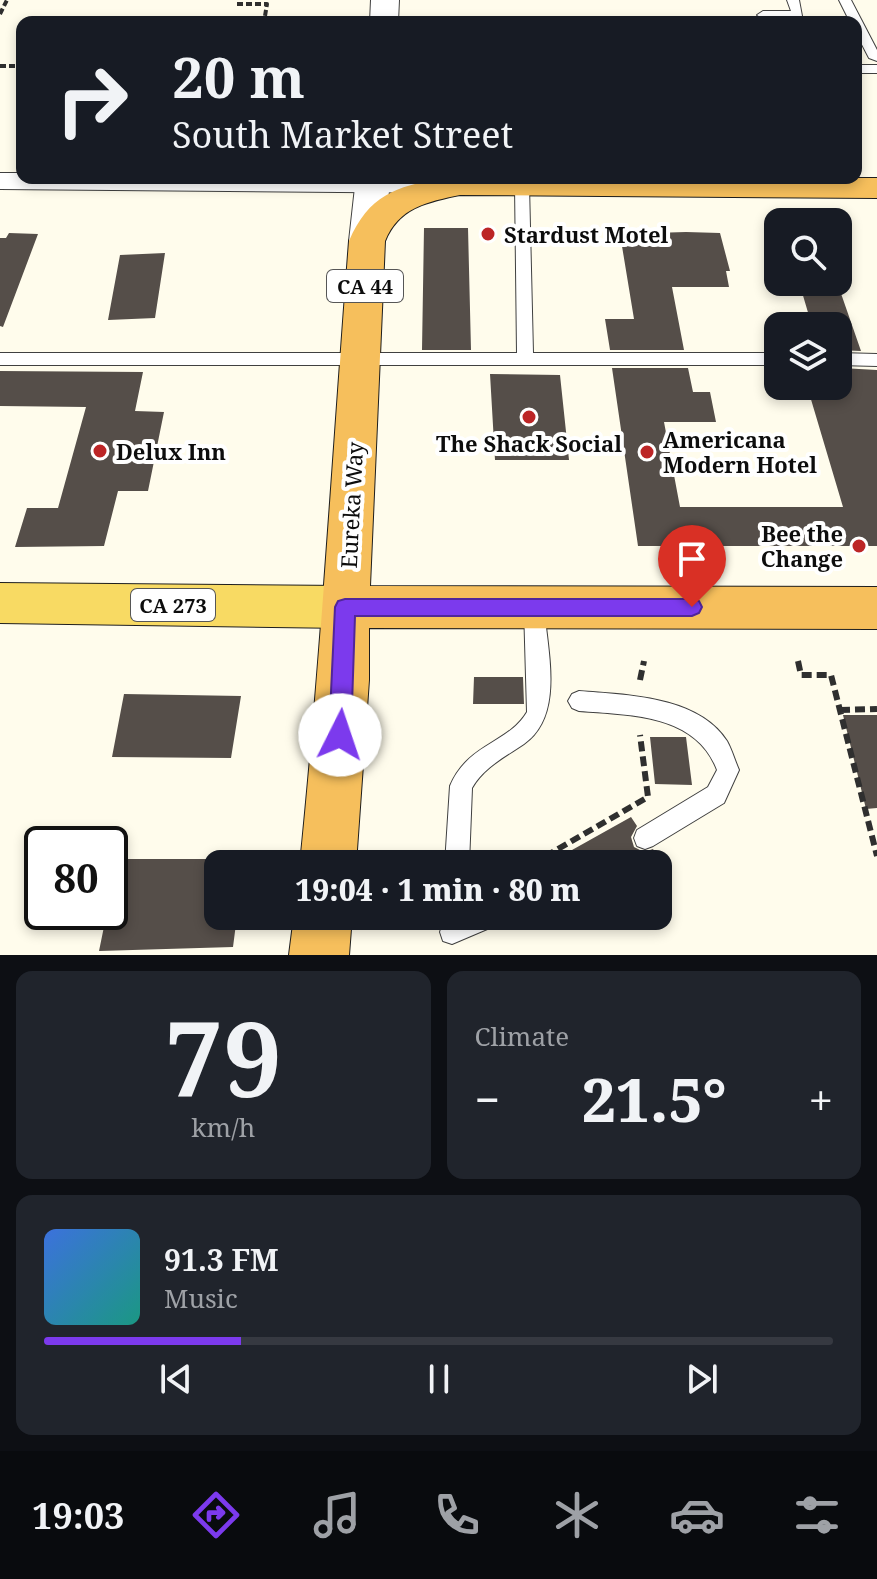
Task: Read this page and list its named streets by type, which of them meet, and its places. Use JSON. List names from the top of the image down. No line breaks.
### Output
{"streets":{"highway":["CA 44","Eureka Way"],"main road":["CA 273"]},"crossings":[["CA 44","Eureka Way"],["Eureka Way","CA 273"]],"places":["Stardust Motel","The Shack Social","Delux Inn","Americana Modern Hotel","Bee the Change"],"page":{"turn":["20 m","South Market Street"],"limit":"80","trip":"19:04 · 1 min · 80 m","tile":[["79","km/h"],"Climate"],"heat":["−","21.5°","+"],"song":["91.3 FM","Music"],"tabs":"19:03"}}
